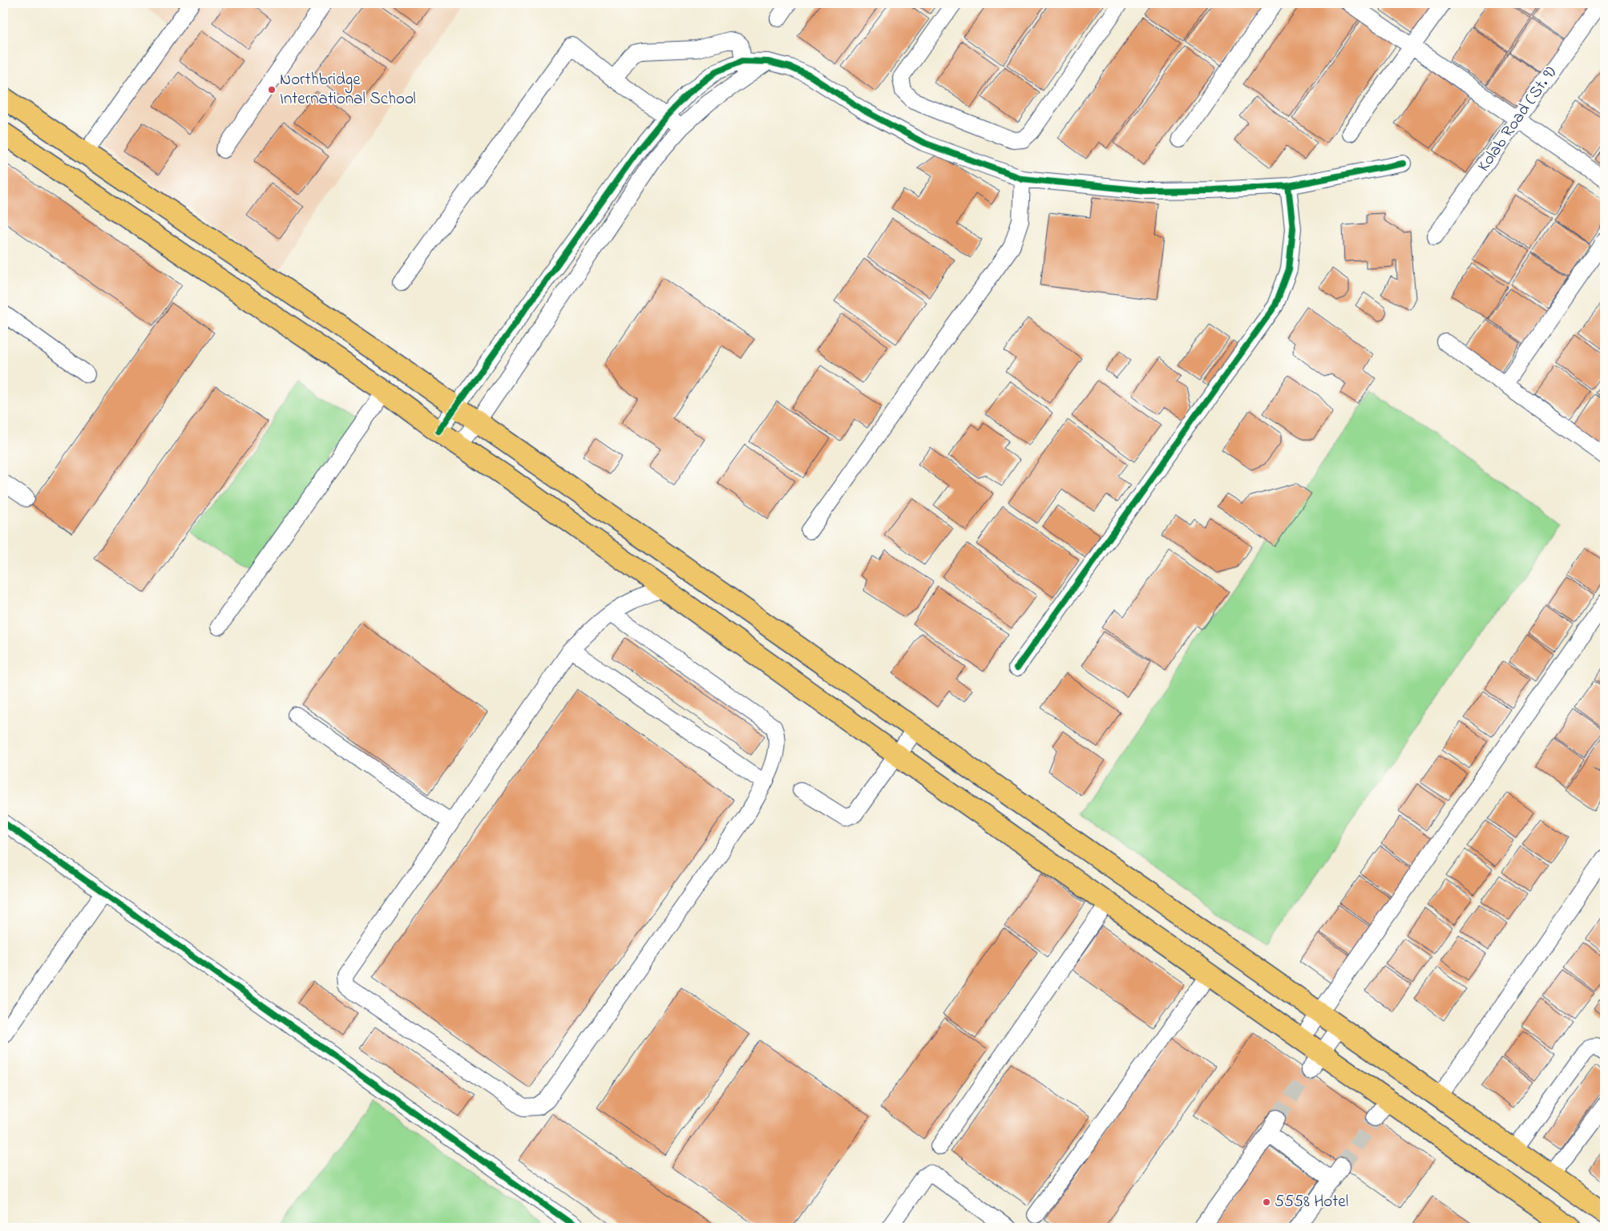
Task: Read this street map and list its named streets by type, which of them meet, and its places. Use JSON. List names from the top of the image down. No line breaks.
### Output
{"streets":{"street":["Kolab Road (St. 9)"]},"places":["Northbridge International School","5558 Hotel"]}
